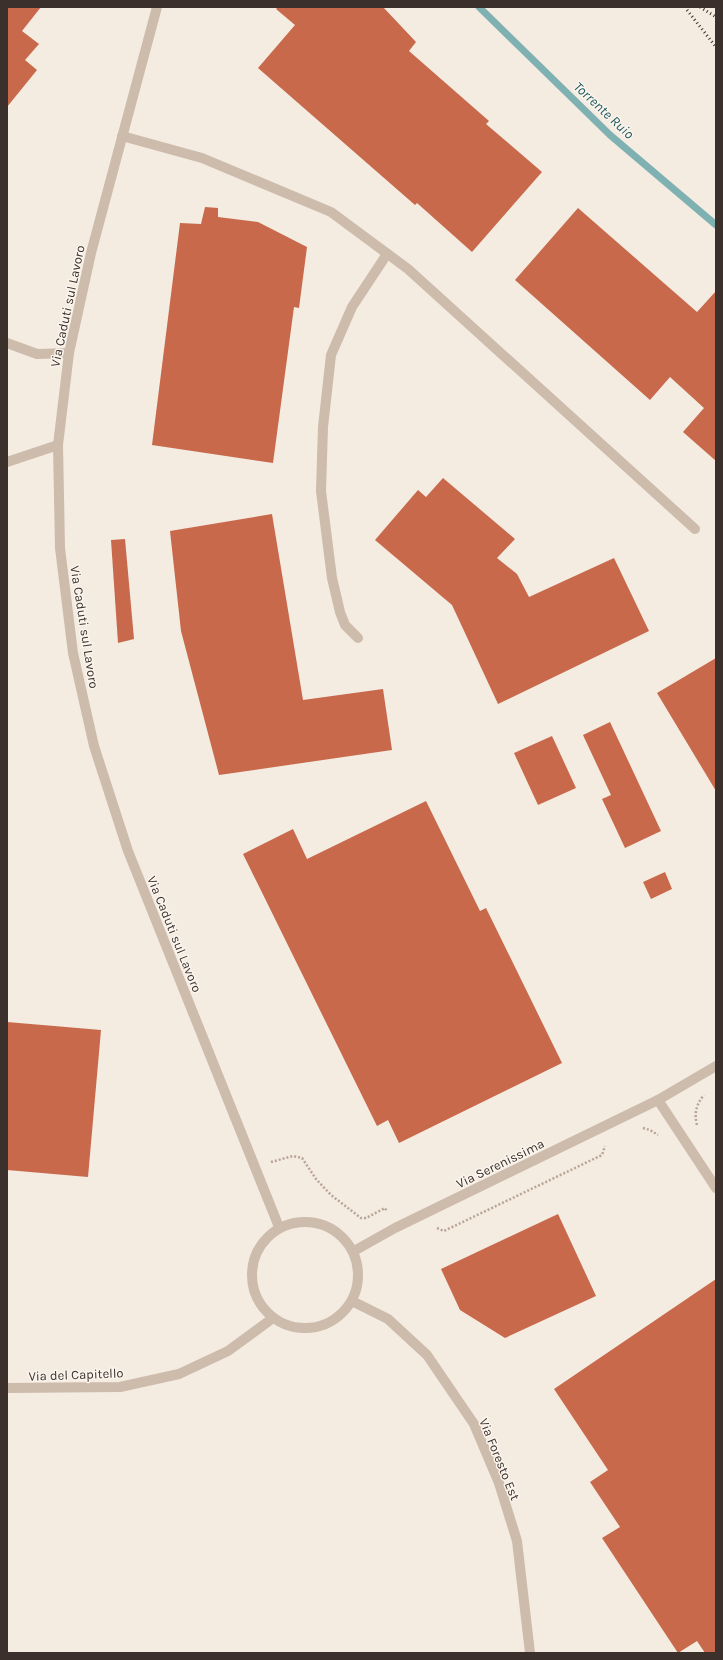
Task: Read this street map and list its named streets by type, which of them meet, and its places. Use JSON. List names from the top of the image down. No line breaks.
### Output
{"streets":{"street":["Via Caduti sul Lavoro","Via Serenissima","Via del Capitello","Via Foresto Est"]},"crossings":[["Via Caduti sul Lavoro","Via Serenissima"],["Via Caduti sul Lavoro","Via del Capitello"],["Via Caduti sul Lavoro","Via Foresto Est"],["Via Serenissima","Via del Capitello"],["Via Serenissima","Via Foresto Est"],["Via del Capitello","Via Foresto Est"]],"water":["Torrente Ruio"]}
